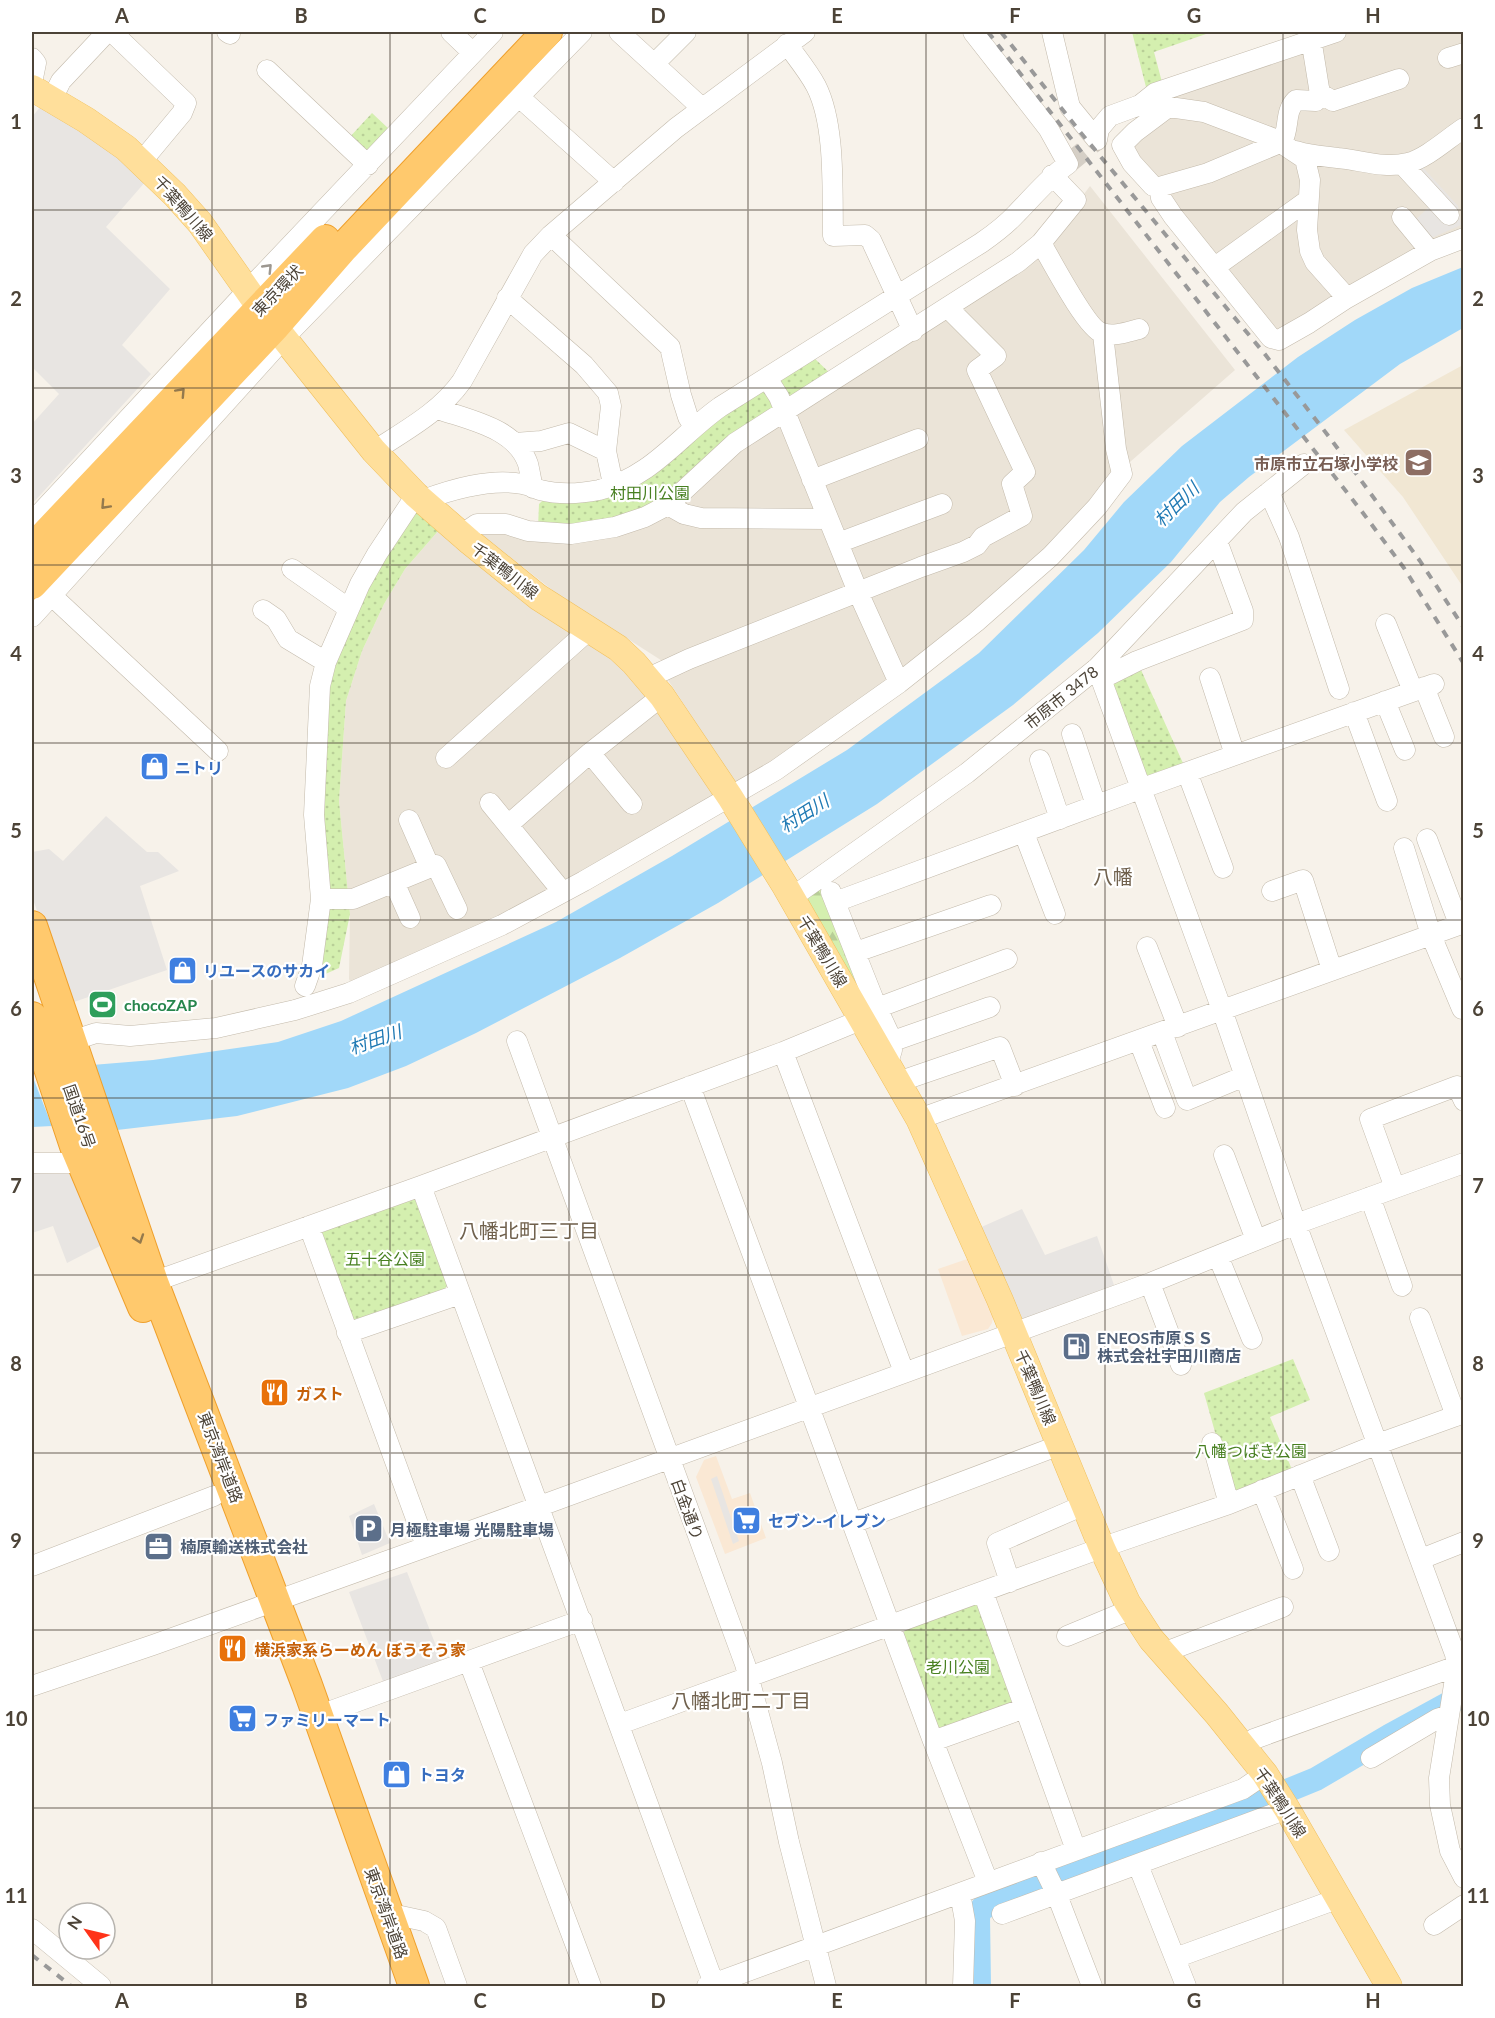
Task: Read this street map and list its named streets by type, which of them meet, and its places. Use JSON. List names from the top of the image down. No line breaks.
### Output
{"streets":{"highway":["東京環状","国道16号","東京湾岸道路"],"main road":["千葉鴨川線"],"street":["市原市 3478","白金通り"]},"crossings":[["千葉鴨川線","東京環状"],["千葉鴨川線","市原市 3478"],["国道16号","東京湾岸道路"]],"districts":["八幡","八幡北町三丁目","八幡北町二丁目"],"water":["村田川"],"parks":["村田川公園","五十谷公園","八幡つばき公園","老川公園"],"places":{"school or university":["市原市立石塚小学校"],"shop":["ニトリ","リユースのサカイ","トヨタ"],"sports":["chocoZAP"],"fuel station":["ENEOS市原ＳＳ 株式会社宇田川商店"],"restaurant":["ガスト","横浜家系らーめん ぼうそう家"],"supermarket":["セブン-イレブン","ファミリーマート"],"parking":["月極駐車場 光陽駐車場"],"office":["楠原輸送株式会社"]},"north":"top left","grid":{"columns":["A","B","C","D","E","F","G","H"],"rows":["1","2","3","4","5","6","7","8","9","10","11"]}}
